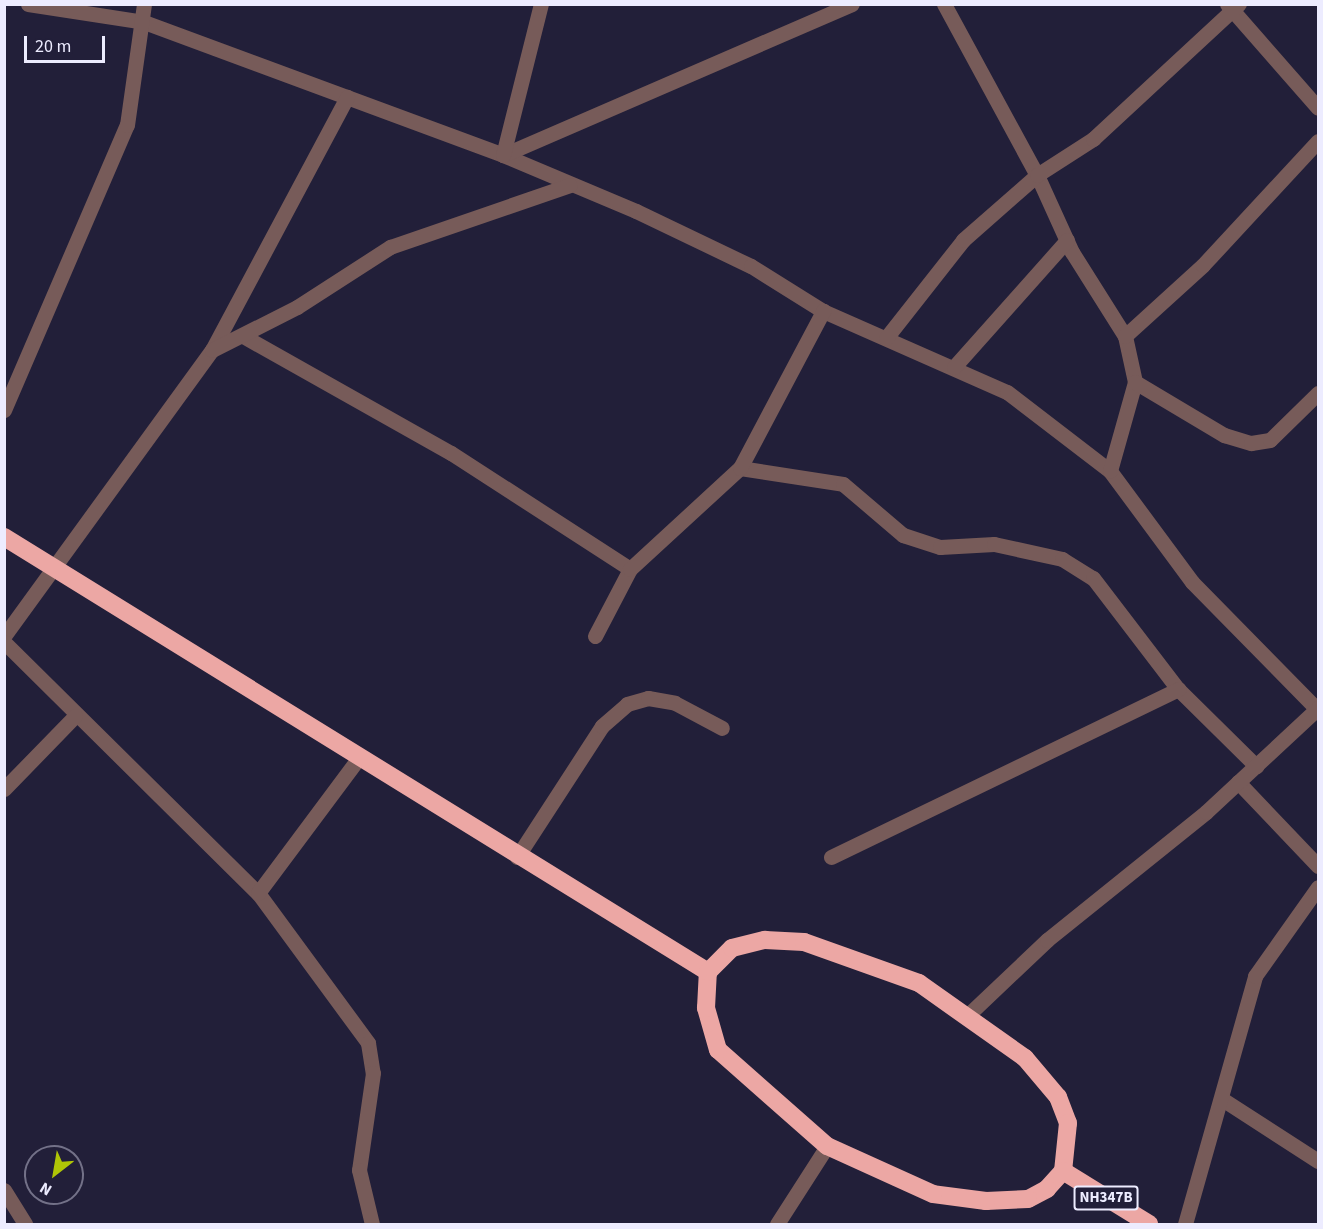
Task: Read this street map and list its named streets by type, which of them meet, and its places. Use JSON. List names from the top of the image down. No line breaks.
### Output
{"streets":{"highway":["NH347B"]},"scale_bar":"20 m","north":"bottom left"}
